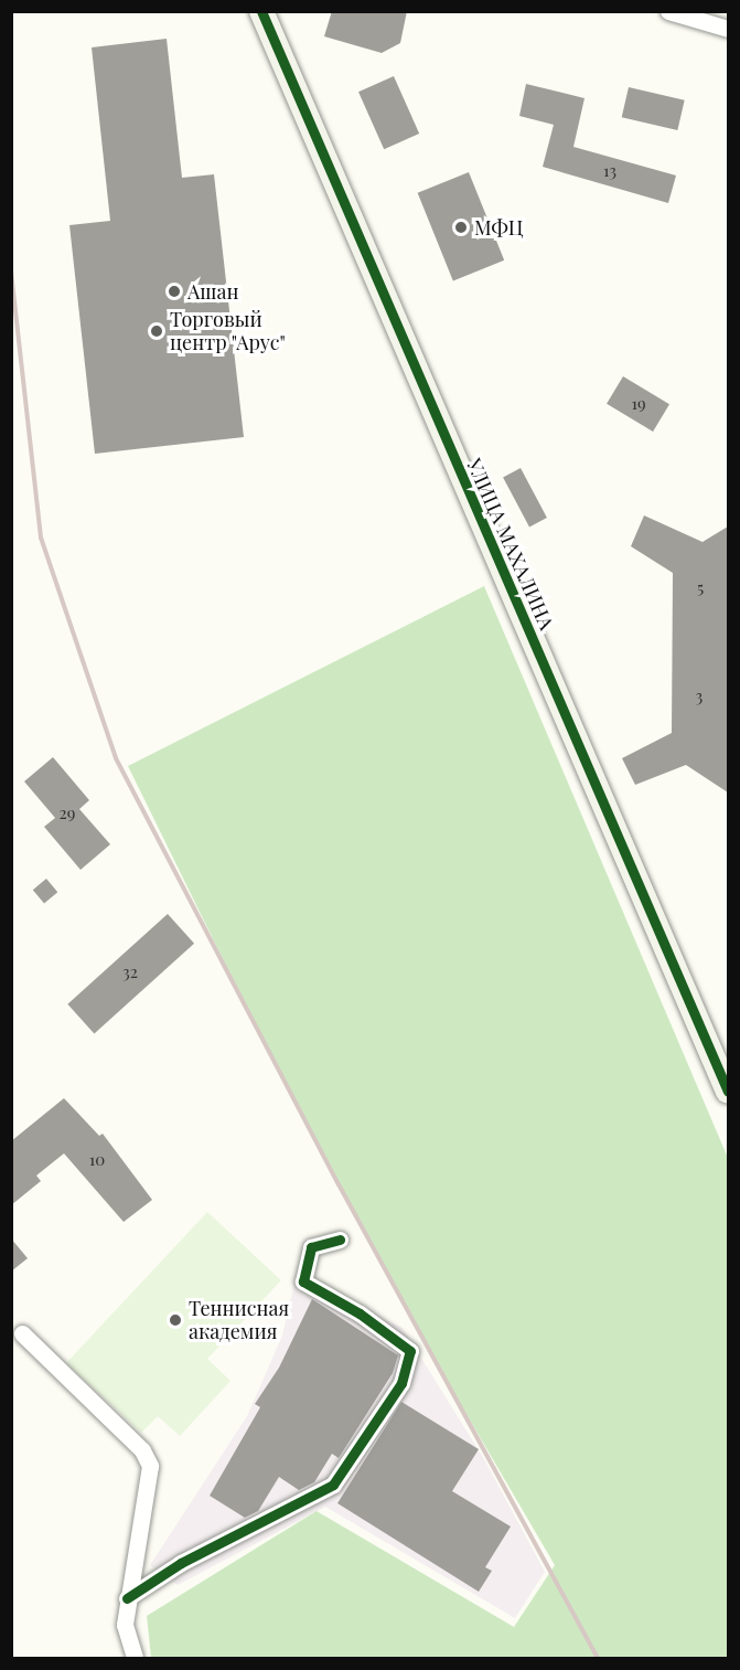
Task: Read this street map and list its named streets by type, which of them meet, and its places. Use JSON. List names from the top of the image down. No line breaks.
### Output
{"streets":{"street":["УЛИЦА МАХАЛИНА"]},"places":["МФЦ","Ашан","Торговый центр \"Арус\"","Теннисная академия"],"house_numbers":["13","19","5","3","29","32","10"]}
